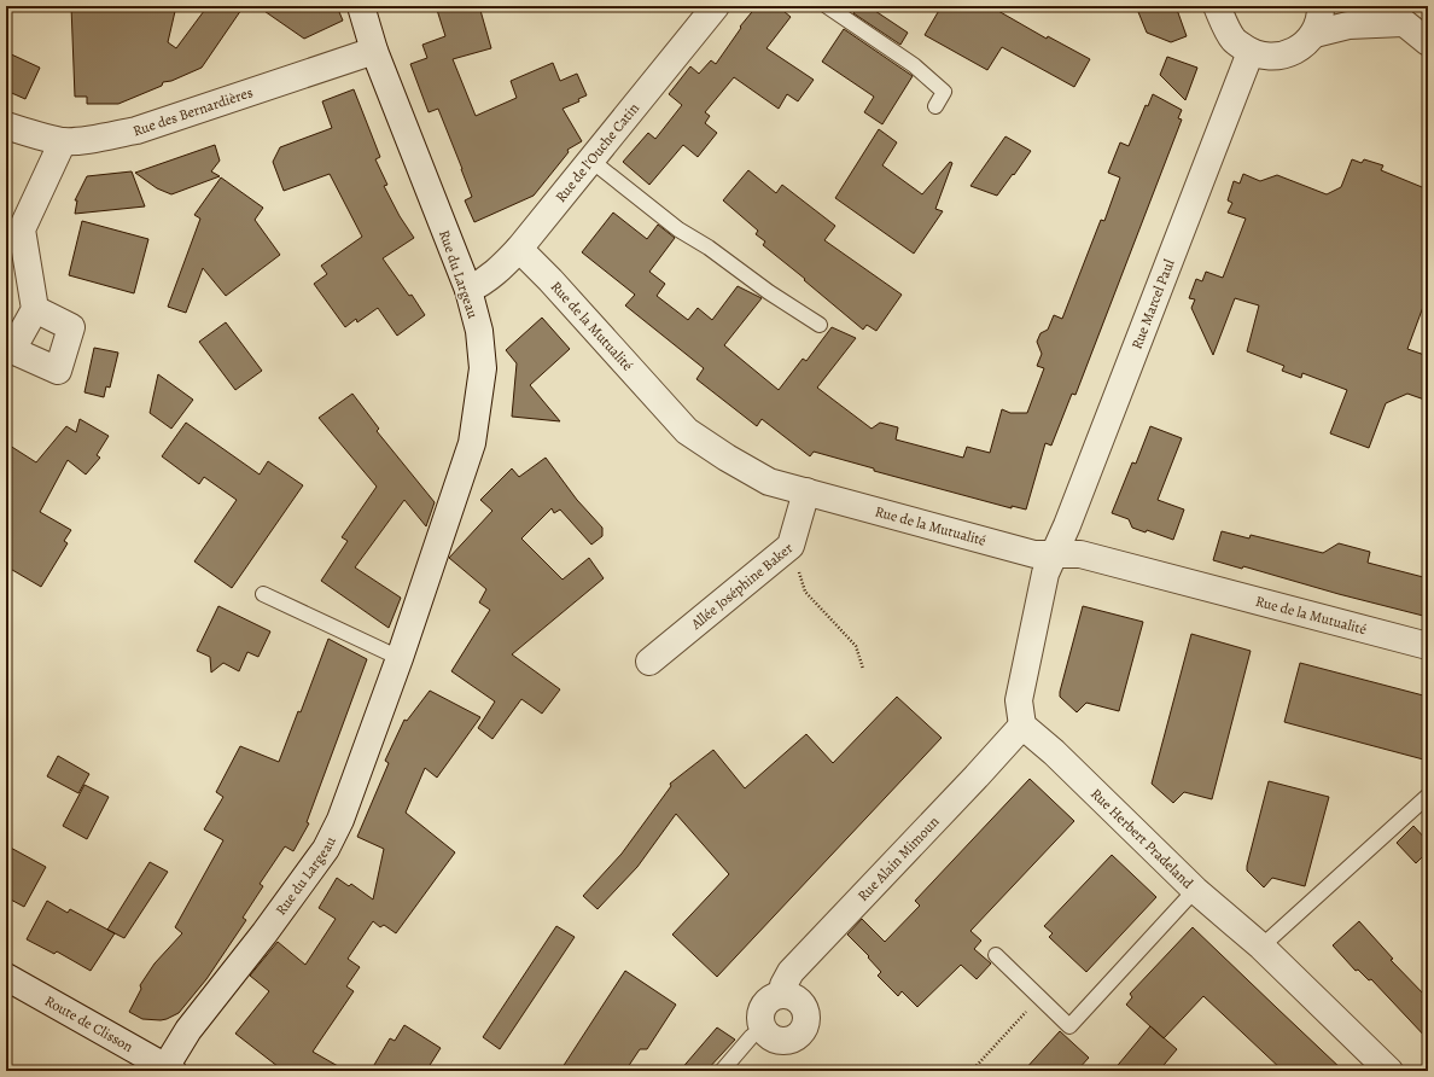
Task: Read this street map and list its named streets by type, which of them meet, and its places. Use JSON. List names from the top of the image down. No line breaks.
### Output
{"streets":{"street":["Rue des Bernardières","Rue de l'Ouche Catin","Rue du Largeau","Rue Marcel Paul","Rue de la Mutualité","Allée Joséphine Baker","Rue Herbert Pradeland","Rue Alain Mimoun","Route de Clisson"]},"crossings":[["Rue des Bernardières","Rue du Largeau"],["Rue de l'Ouche Catin","Rue du Largeau"],["Rue de l'Ouche Catin","Rue de la Mutualité"],["Rue du Largeau","Route de Clisson"],["Rue Marcel Paul","Rue de la Mutualité"],["Rue de la Mutualité","Allée Joséphine Baker"],["Rue Herbert Pradeland","Rue Alain Mimoun"]]}
